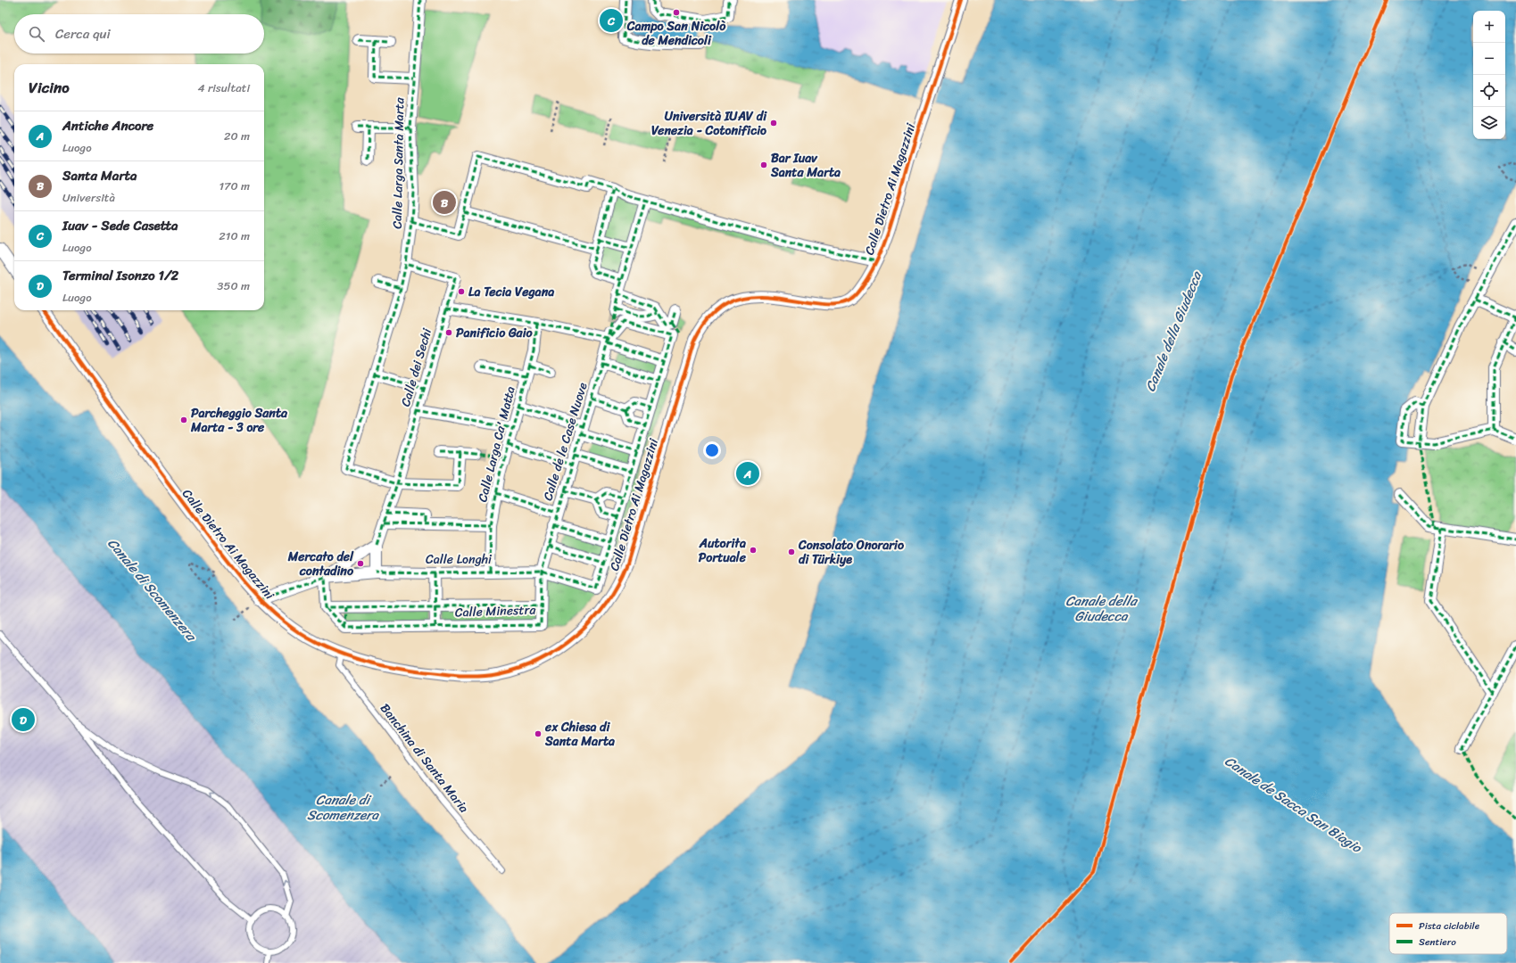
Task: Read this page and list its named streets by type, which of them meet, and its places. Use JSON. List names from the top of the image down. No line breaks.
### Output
{"streets":{"street":["Calle Larga Santa Marta","Calle Dietro Ai Magazzini","Calle dei Sechi","Calle de le Case Nuove","Calle Larga Ca' Matta","Calle Longhi","Calle Minestra"],"lane":["Banchina di Santa Maria"]},"crossings":[["Calle Larga Santa Marta","Calle dei Sechi"],["Calle Dietro Ai Magazzini","Banchina di Santa Maria"],["Calle dei Sechi","Calle Longhi"],["Calle de le Case Nuove","Calle Longhi"],["Calle de le Case Nuove","Calle Minestra"],["Calle Larga Ca' Matta","Calle Longhi"]],"water":["Canale della Giudecca","Canale di Scomenzera","Canale de Sacca San Biagio"],"places":["Campo San Nicolò de Mendicoli","Università IUAV di Venezia - Cotonificio","Bar Iuav Santa Marta","La Tecia Vegana","Panificio Gaio","Parcheggio Santa Marta - 3 ore","Autorita Portuale","Consolato Onorario di Türkiye","Mercato del contadino","ex Chiesa di Santa Marta"],"legend":["Pista ciclabile","Sentiero"],"page":{"pins":["C","B","A","D"],"map_buttons":["+","−"],"search":"Cerca qui","heading":["Vicino","4 risultati"],"list":[{"mark":"A","name":"Antiche Ancore","note":"Luogo","value":"20 m"},{"mark":"B","name":"Santa Marta","note":"Università","value":"170 m"},{"mark":"C","name":"Iuav - Sede Casetta","note":"Luogo","value":"210 m"},{"mark":"D","name":"Terminal Isonzo 1/2","note":"Luogo","value":"350 m"}]}}
